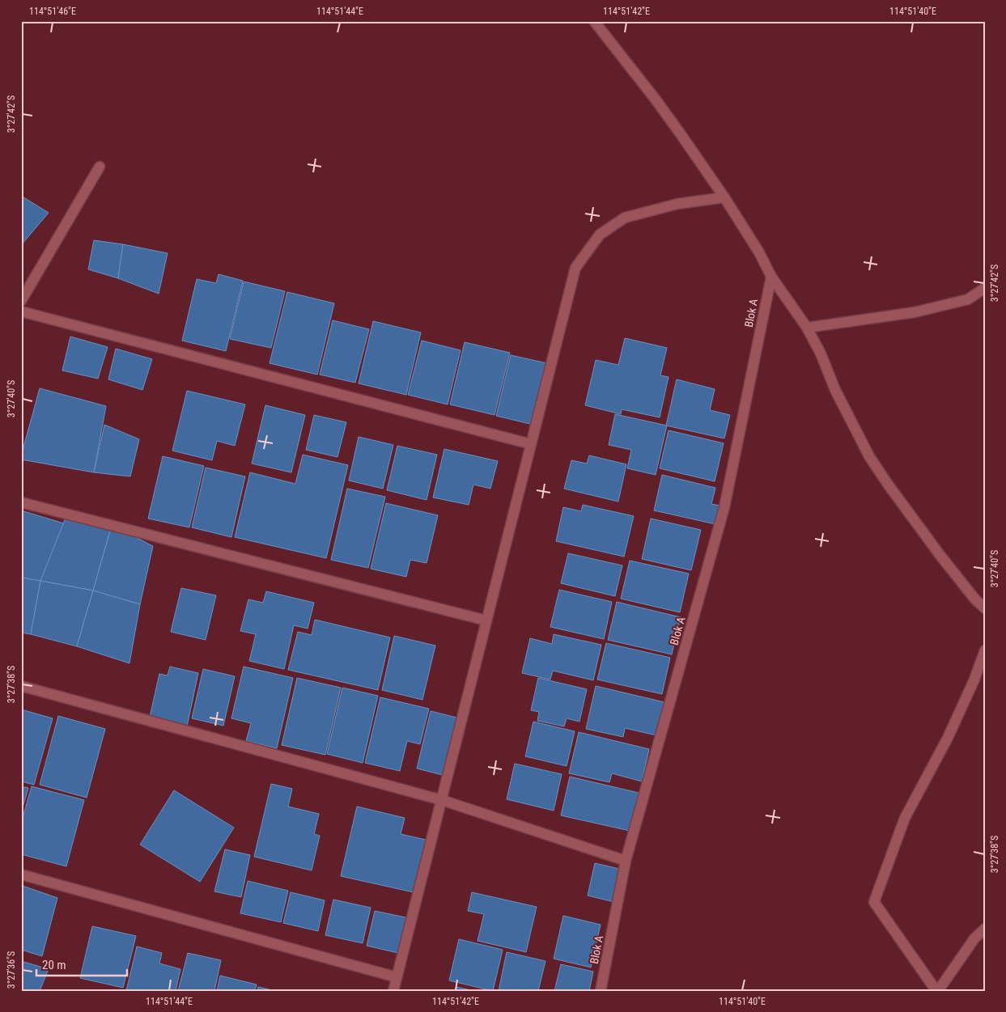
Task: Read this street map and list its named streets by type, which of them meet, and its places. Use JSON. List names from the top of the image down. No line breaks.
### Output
{"streets":{"street":["Blok A"]},"scale_bar":"20 m","coordinates":["114°51'46\"E","114°51'44\"E","114°51'42\"E","114°51'40\"E","3°27'42\"S","3°27'40\"S","3°27'38\"S","3°27'36\"S"]}
